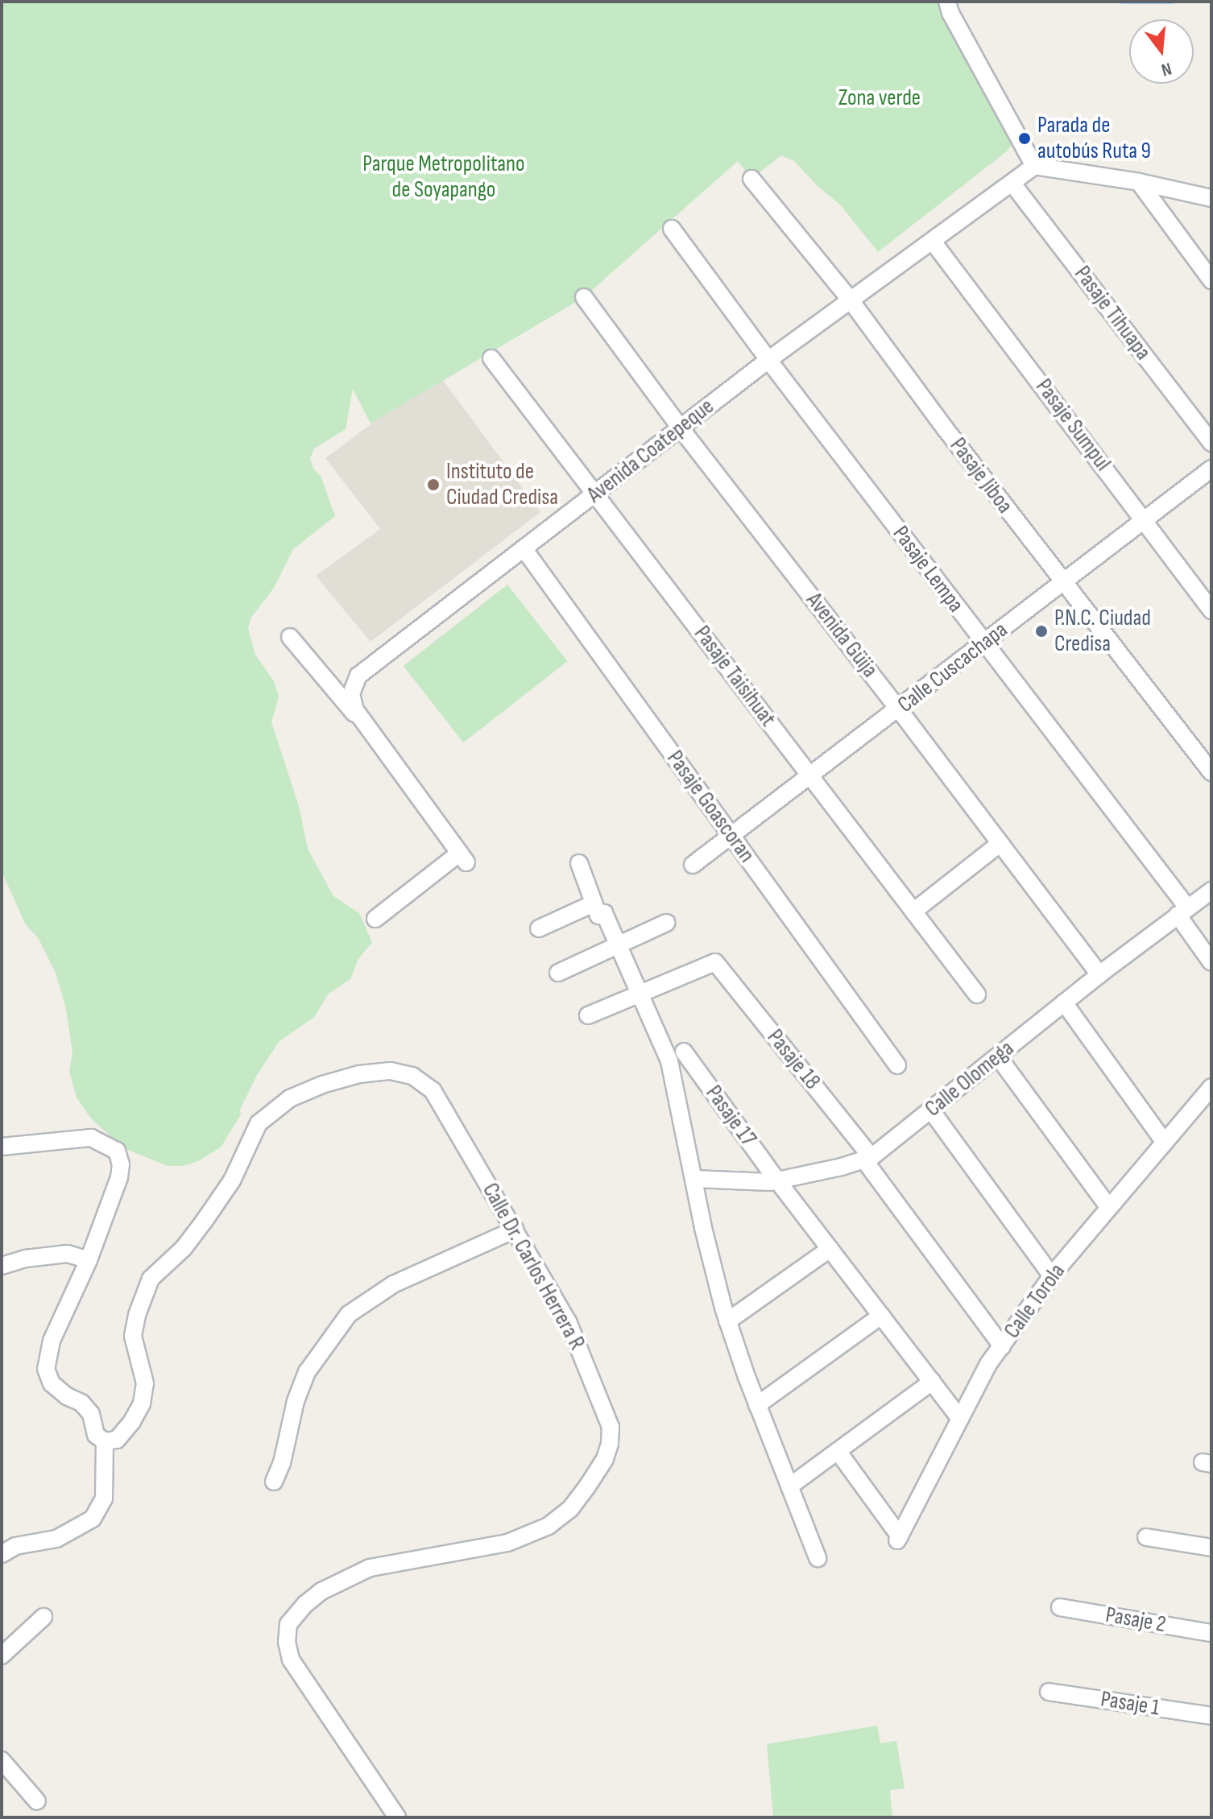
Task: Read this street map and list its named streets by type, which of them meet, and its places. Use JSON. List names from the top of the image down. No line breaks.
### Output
{"streets":{"street":["Pasaje Tihuapa","Pasaje Sumpul","Avenida Coatepeque","Pasaje Jiboa","Pasaje Lempa","Avenida Güija","Calle Cuscachapa","Pasaje Taisihuat","Pasaje Goascoran","Pasaje 18","Calle Olomega","Pasaje 17","Calle Dr. Carlos Herrera R","Calle Torola","Pasaje 2","Pasaje 1"]},"crossings":[["Pasaje Tihuapa","Avenida Coatepeque"],["Pasaje Sumpul","Avenida Coatepeque"],["Pasaje Sumpul","Calle Cuscachapa"],["Avenida Coatepeque","Pasaje Jiboa"],["Avenida Coatepeque","Pasaje Lempa"],["Avenida Coatepeque","Avenida Güija"],["Avenida Coatepeque","Pasaje Taisihuat"],["Avenida Coatepeque","Pasaje Goascoran"],["Pasaje Jiboa","Calle Cuscachapa"],["Pasaje Lempa","Calle Cuscachapa"],["Pasaje Lempa","Calle Olomega"],["Avenida Güija","Calle Cuscachapa"],["Avenida Güija","Calle Olomega"],["Calle Cuscachapa","Pasaje Taisihuat"],["Calle Cuscachapa","Pasaje Goascoran"],["Pasaje 18","Calle Olomega"],["Pasaje 18","Calle Torola"],["Calle Olomega","Pasaje 17"],["Pasaje 17","Calle Torola"]],"parks":["Zona verde","Parque Metropolitano de Soyapango"],"places":["Parada de autobús Ruta 9","Instituto de Ciudad Credisa","P.N.C. Ciudad Credisa"],"north":"bottom"}
